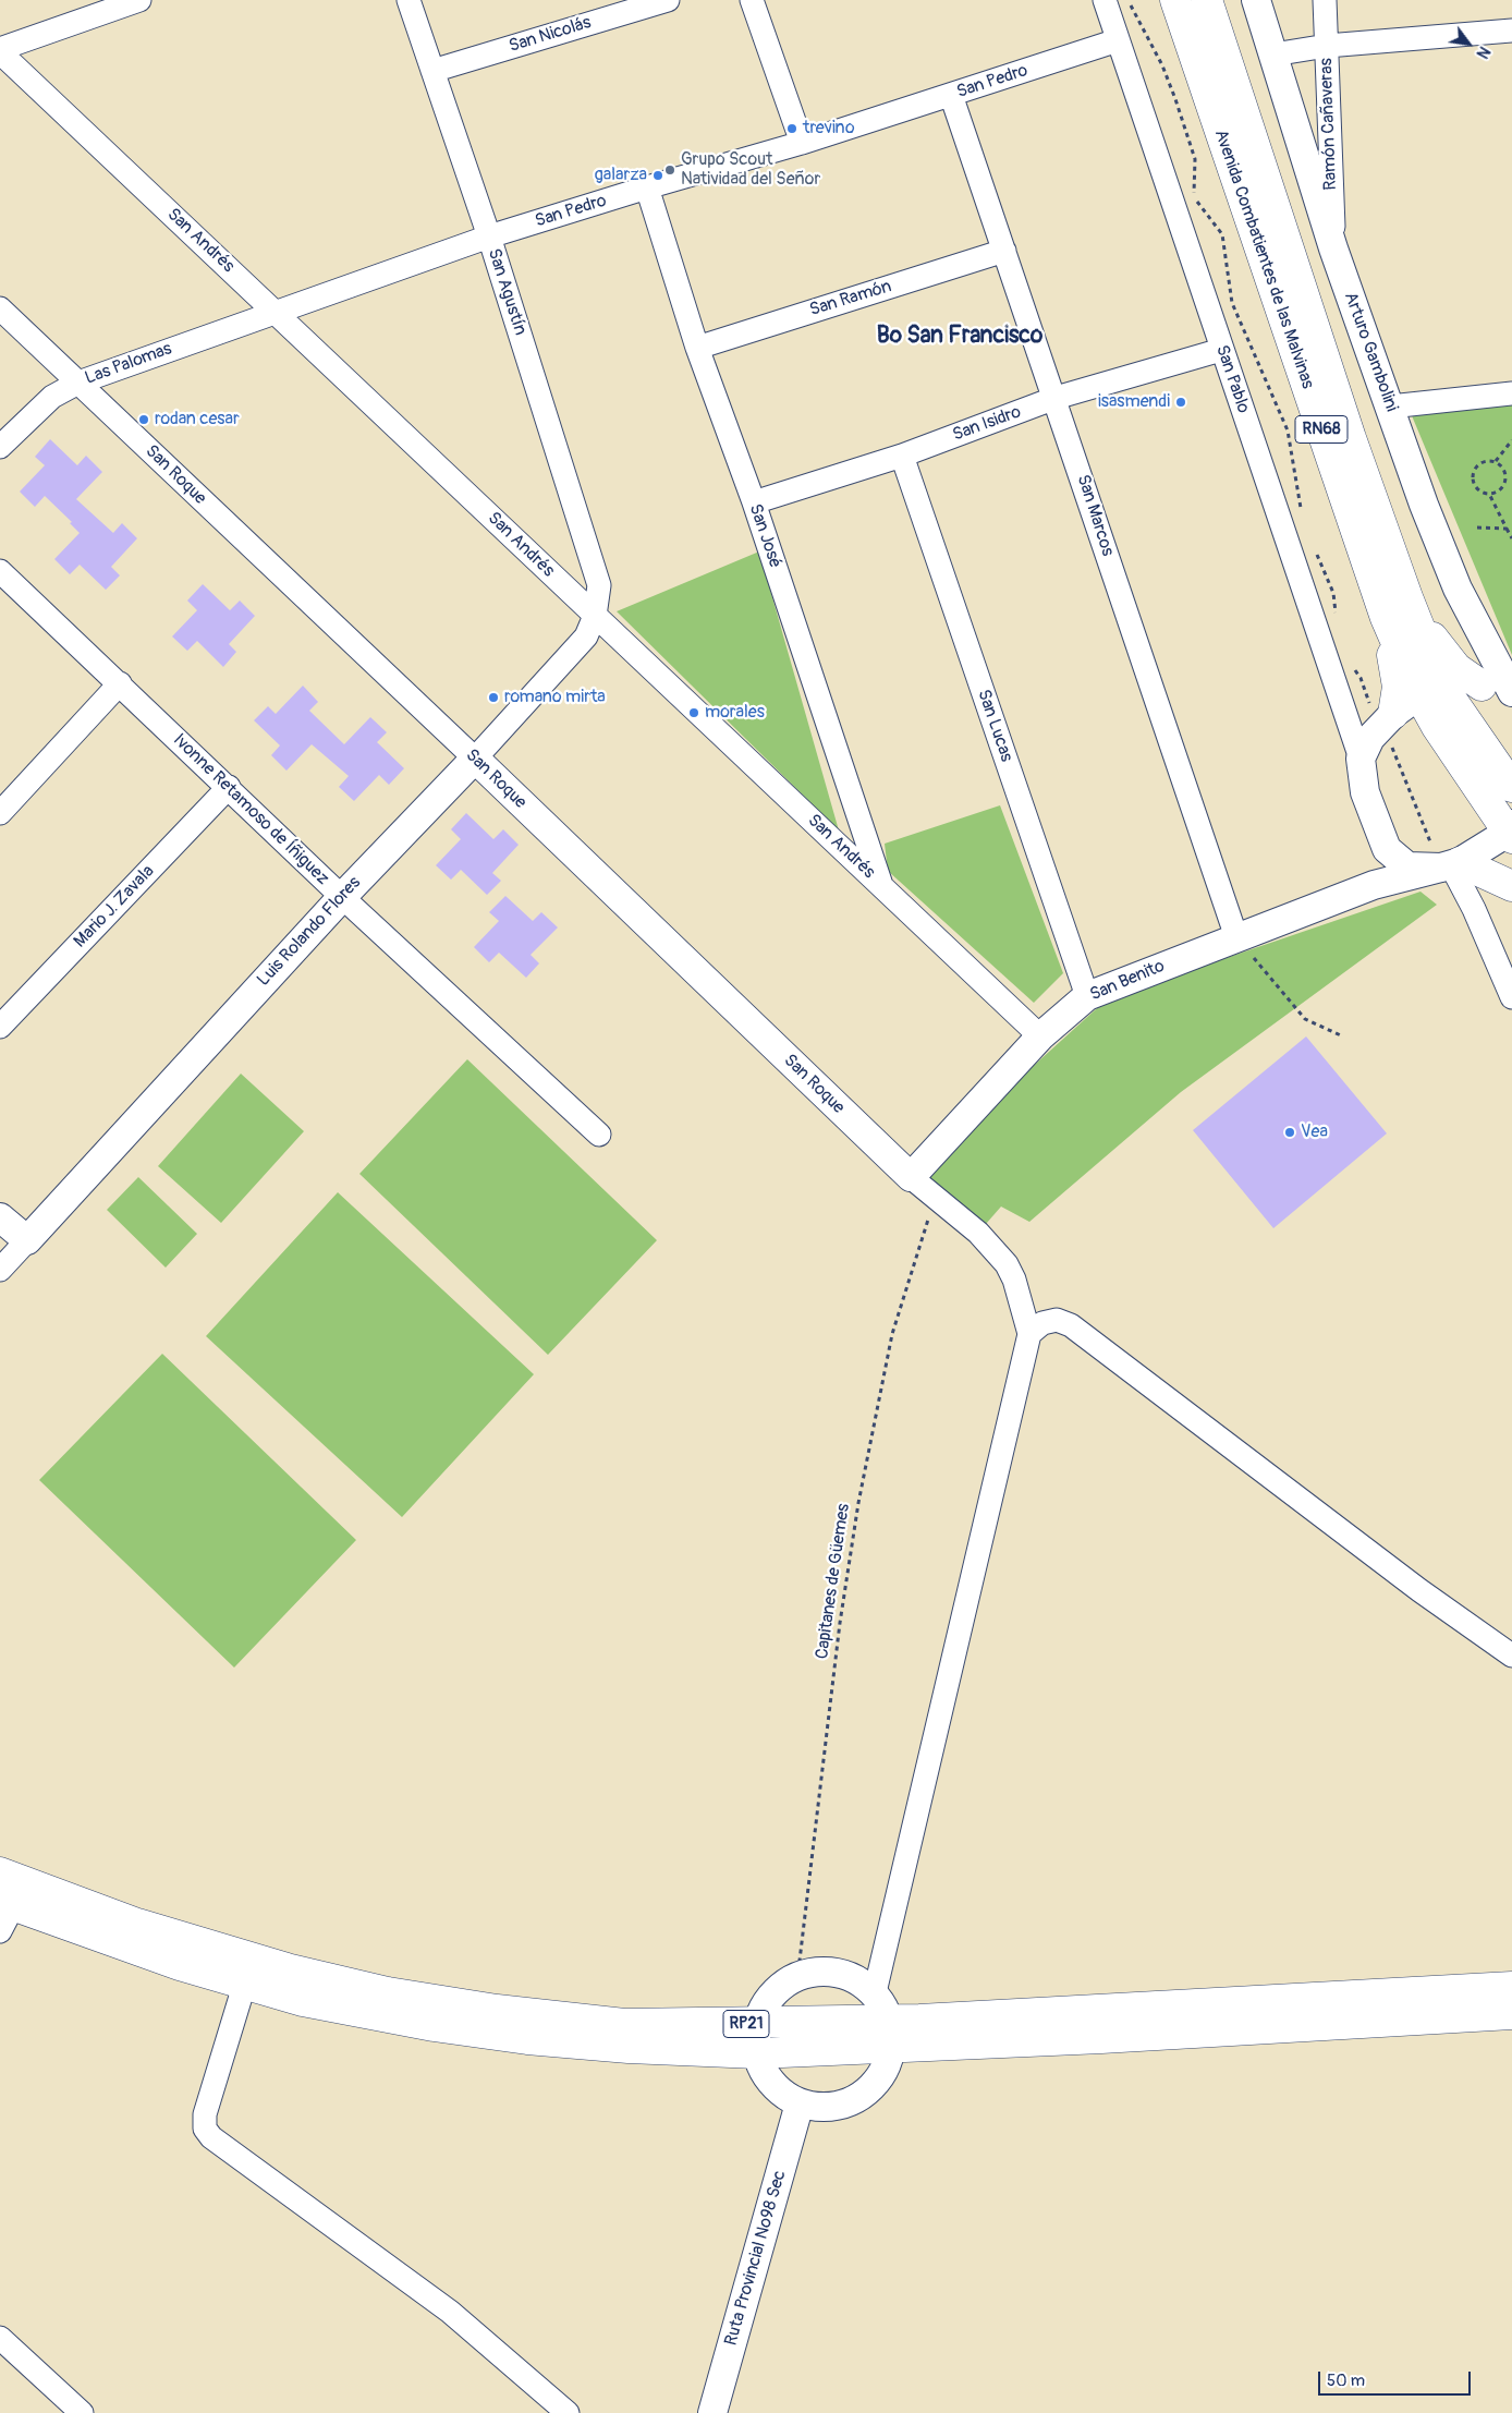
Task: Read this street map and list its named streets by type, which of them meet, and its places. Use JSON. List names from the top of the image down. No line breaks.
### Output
{"streets":{"main road":["Avenida Combatientes de las Malvinas","RN68","RP21"],"street":["San Nicolás","San Pedro","Ramón Cañaveras","San Andrés","San Agustín","San Ramón","Arturo Gambolini","Las Palomas","San Pablo","San Isidro","San Roque","San Marcos","San José","San Lucas","Ivonne Retamoso de Íñiguez","Mario J. Zavala","Luis Rolando Flores","San Benito","Ruta Provincial Nº98 Sec"],"path":["Capitanes de Güemes"]},"crossings":[["San Nicolás","San Agustín"],["San Pedro","San Andrés"],["San Pedro","San Agustín"],["San Pedro","Las Palomas"],["San Pedro","San Pablo"],["San Pedro","San Marcos"],["San Pedro","San José"],["Ramón Cañaveras","Arturo Gambolini"],["San Andrés","Las Palomas"],["San Andrés","San José"],["San Andrés","Luis Rolando Flores"],["San Andrés","San Benito"],["Avenida Combatientes de las Malvinas","San Benito"],["San Agustín","Luis Rolando Flores"],["San Ramón","San Marcos"],["San Ramón","San José"],["Las Palomas","San Roque"],["San Pablo","San Isidro"],["San Isidro","San Marcos"],["San Isidro","San José"],["San Isidro","San Lucas"],["San Roque","Luis Rolando Flores"],["San Roque","San Benito"],["San Marcos","San Benito"],["San Lucas","San Benito"],["Ivonne Retamoso de Íñiguez","Mario J. Zavala"],["Ivonne Retamoso de Íñiguez","Luis Rolando Flores"],["Capitanes de Güemes","RP21"]],"districts":["Bº San Francisco"],"places":["trevino","Grupo Scout Natividad del Señor","galarza","isasmendi","rodan cesar","romano mirta","morales","Vea"],"scale_bar":"50 m","north":"bottom right"}
